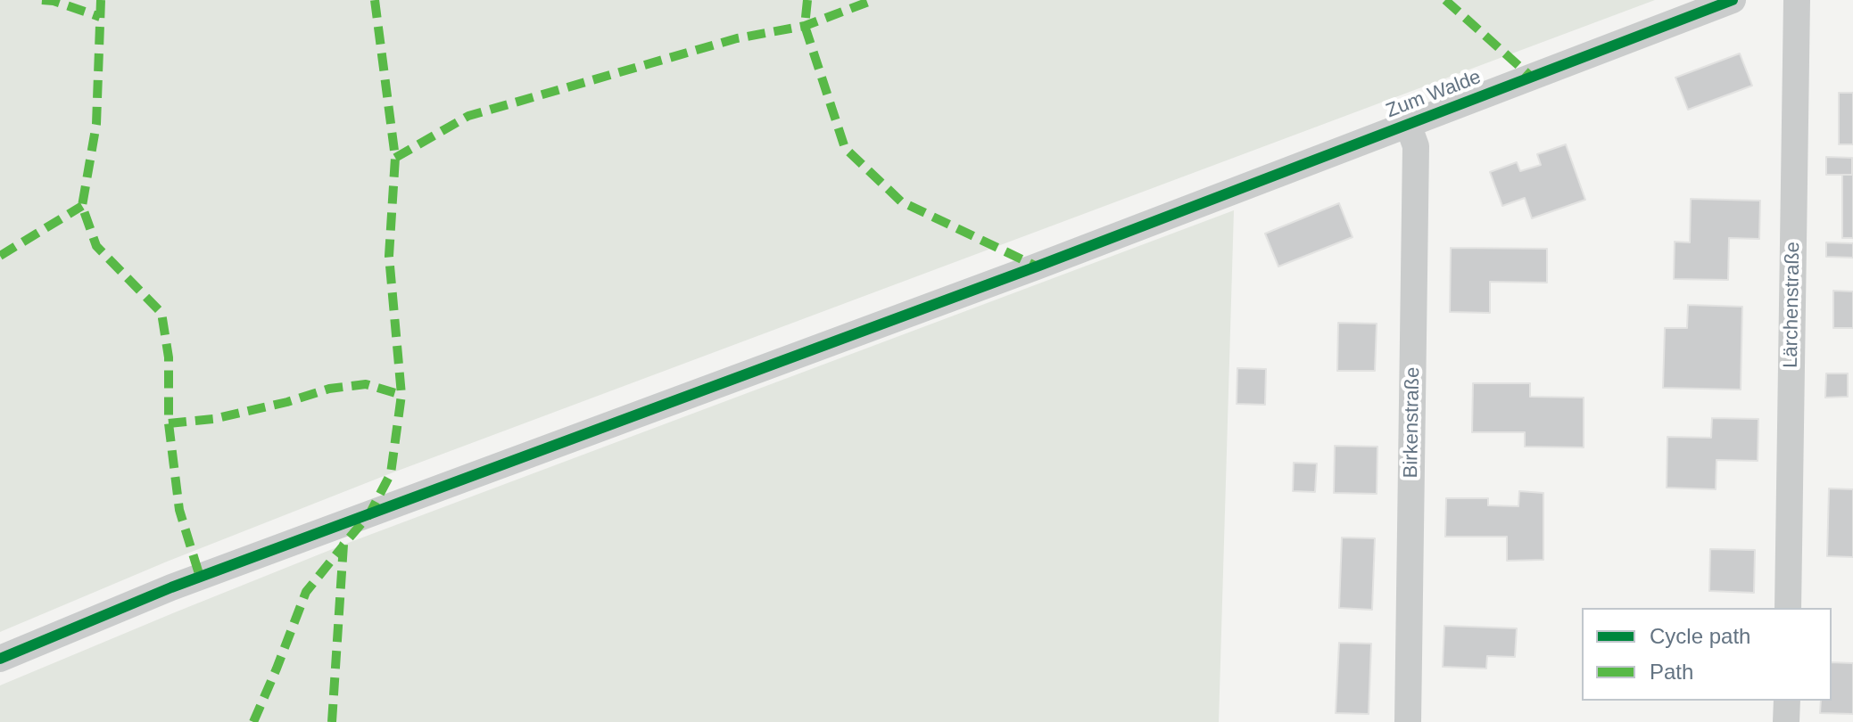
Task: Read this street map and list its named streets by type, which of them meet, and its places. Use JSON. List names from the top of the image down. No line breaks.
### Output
{"streets":{"street":["Zum Walde","Lärchenstraße","Birkenstraße"]},"crossings":[["Zum Walde","Birkenstraße"]],"legend":["Cycle path","Path"]}
